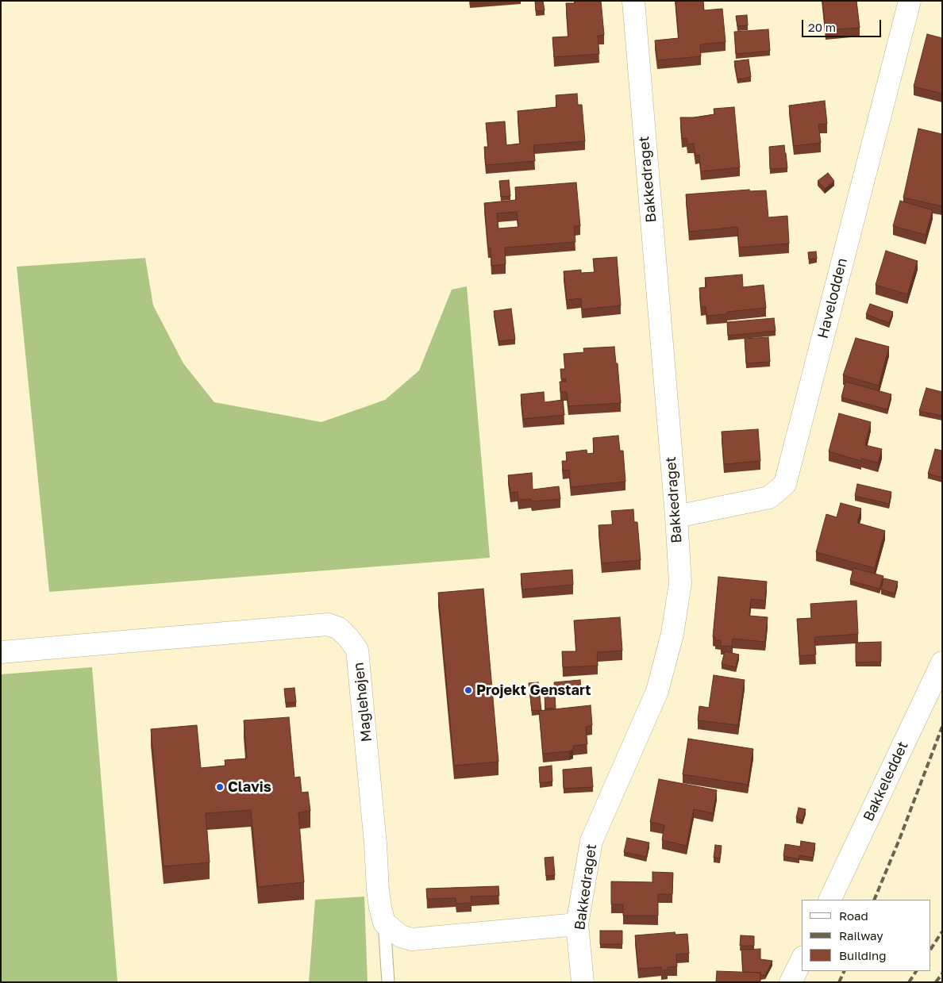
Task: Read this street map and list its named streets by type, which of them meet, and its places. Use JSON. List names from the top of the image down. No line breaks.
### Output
{"streets":{"street":["Bakkedraget","Havelodden","Maglehøjen","Bakkeleddet"]},"crossings":[["Bakkedraget","Havelodden"]],"places":["Projekt Genstart","Clavis"],"legend":["Road","Railway","Building"],"scale_bar":"20 m"}
